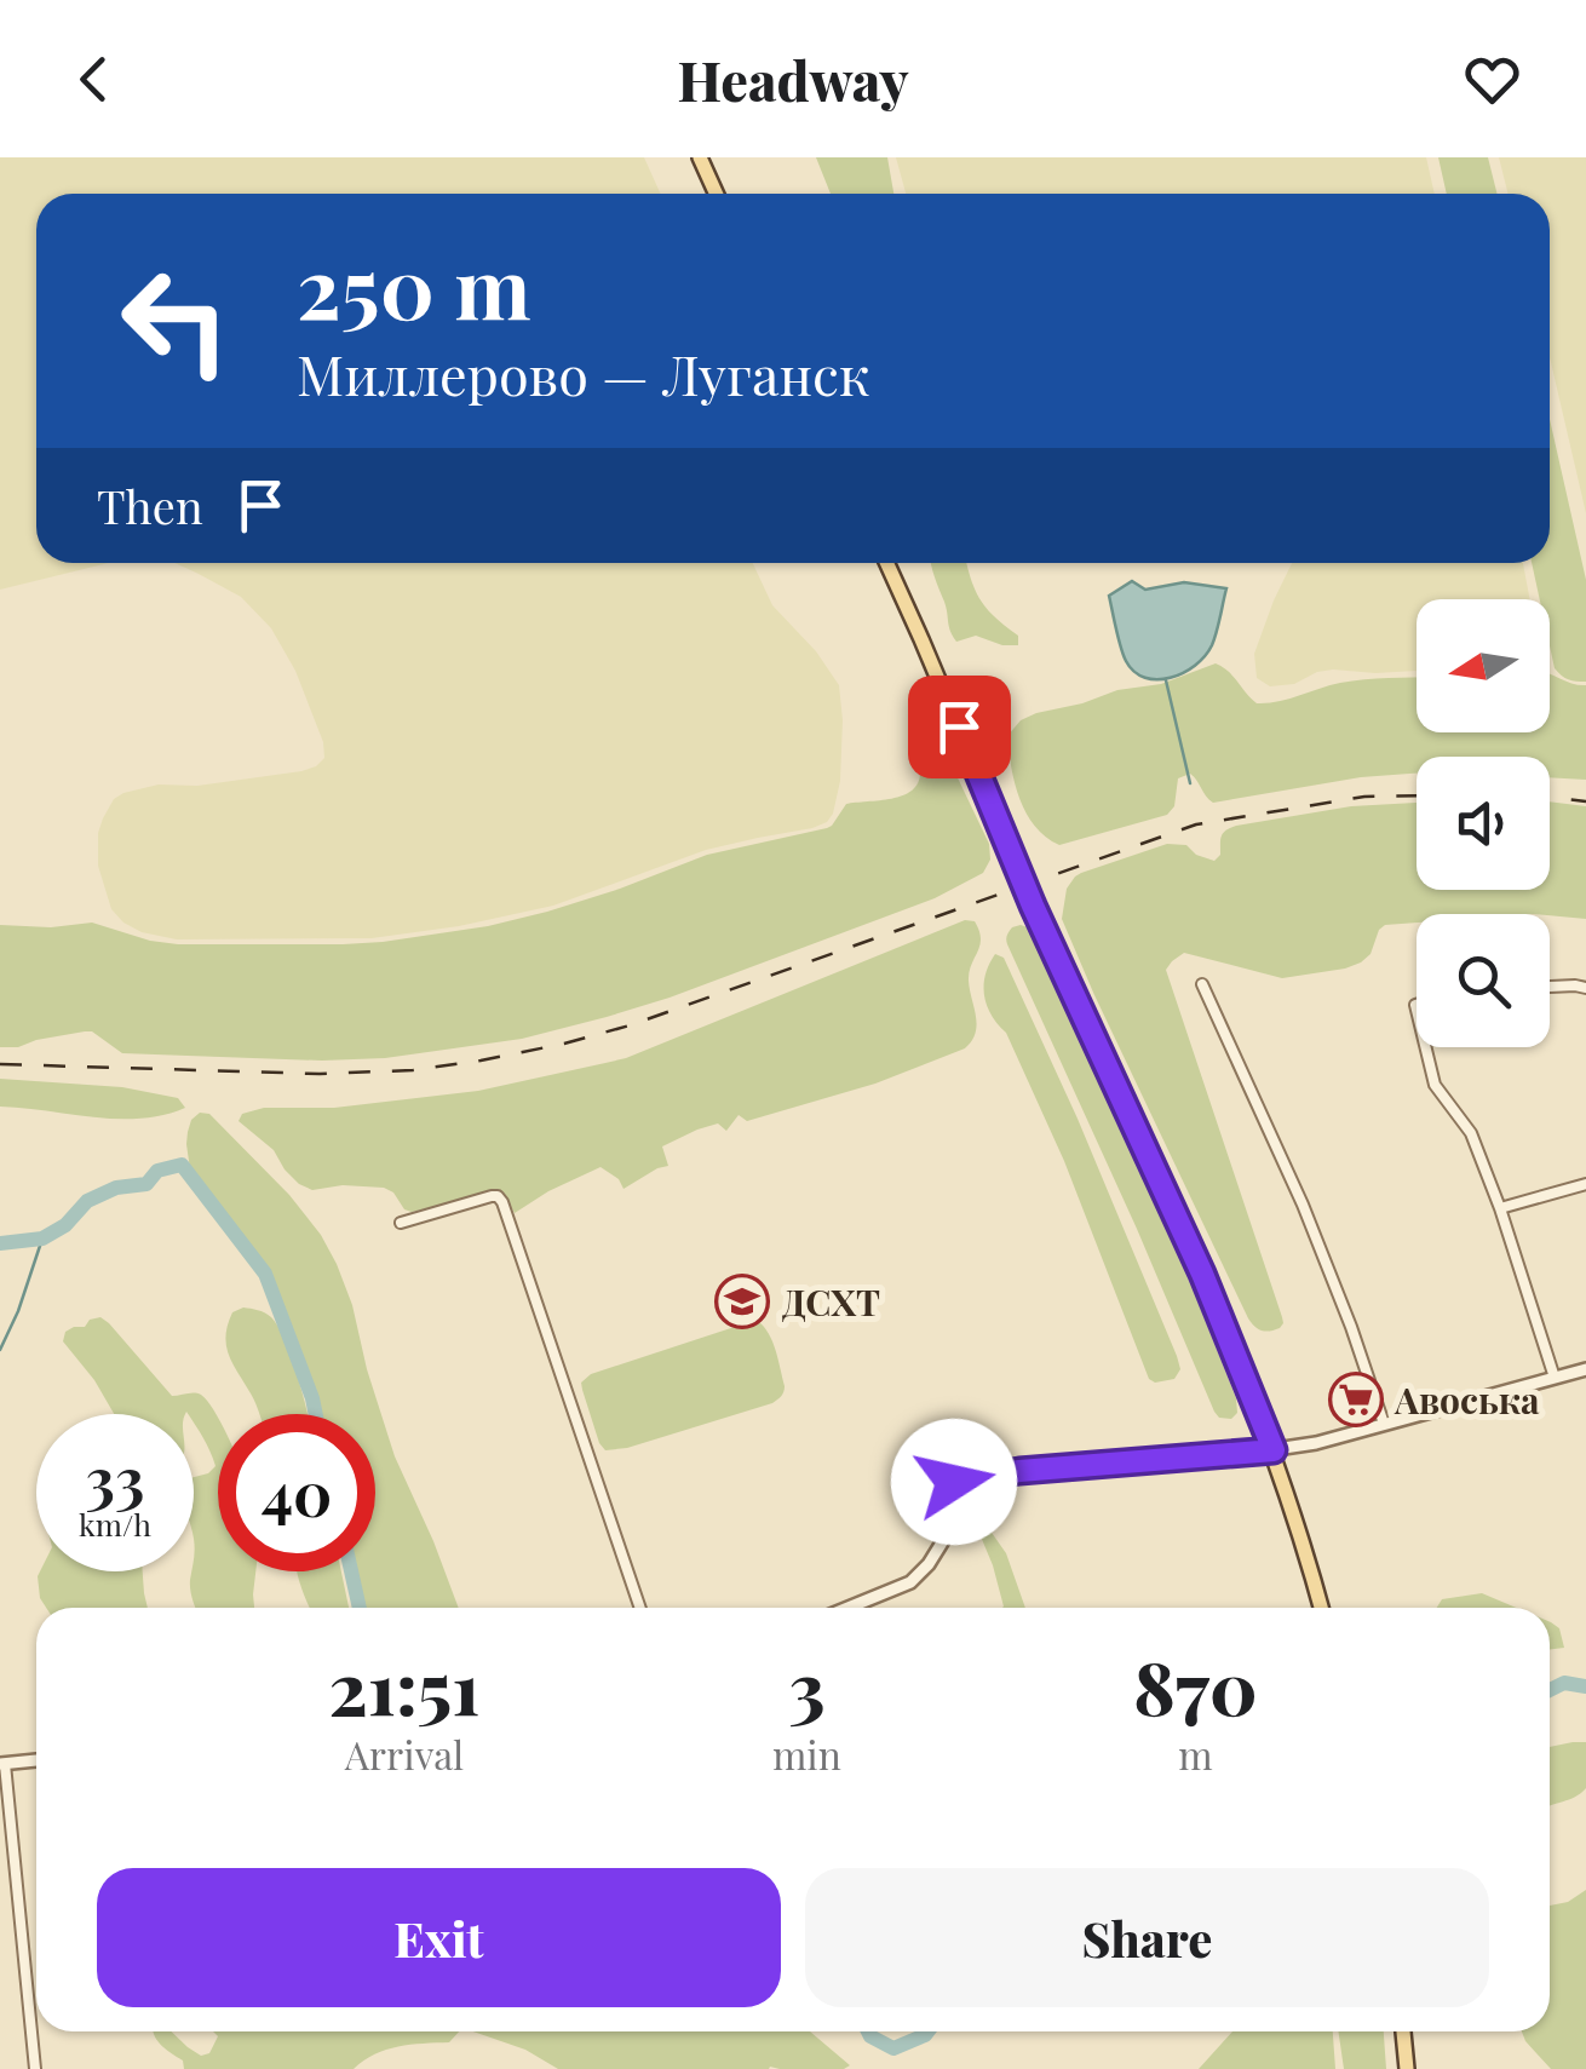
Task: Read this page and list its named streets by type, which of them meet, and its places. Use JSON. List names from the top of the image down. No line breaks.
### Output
{"places":{"school or university":["ДСХТ"],"supermarket":["Авоська"]},"north":"left","page":{"header":"Headway","turn":["250 m","Миллерово — Луганск"],"then":"Then","speed":"33 km/h","limit":"40","eta":["21:51","Arrival","3","min","870","m"],"buttons":["Exit","Share"]}}
